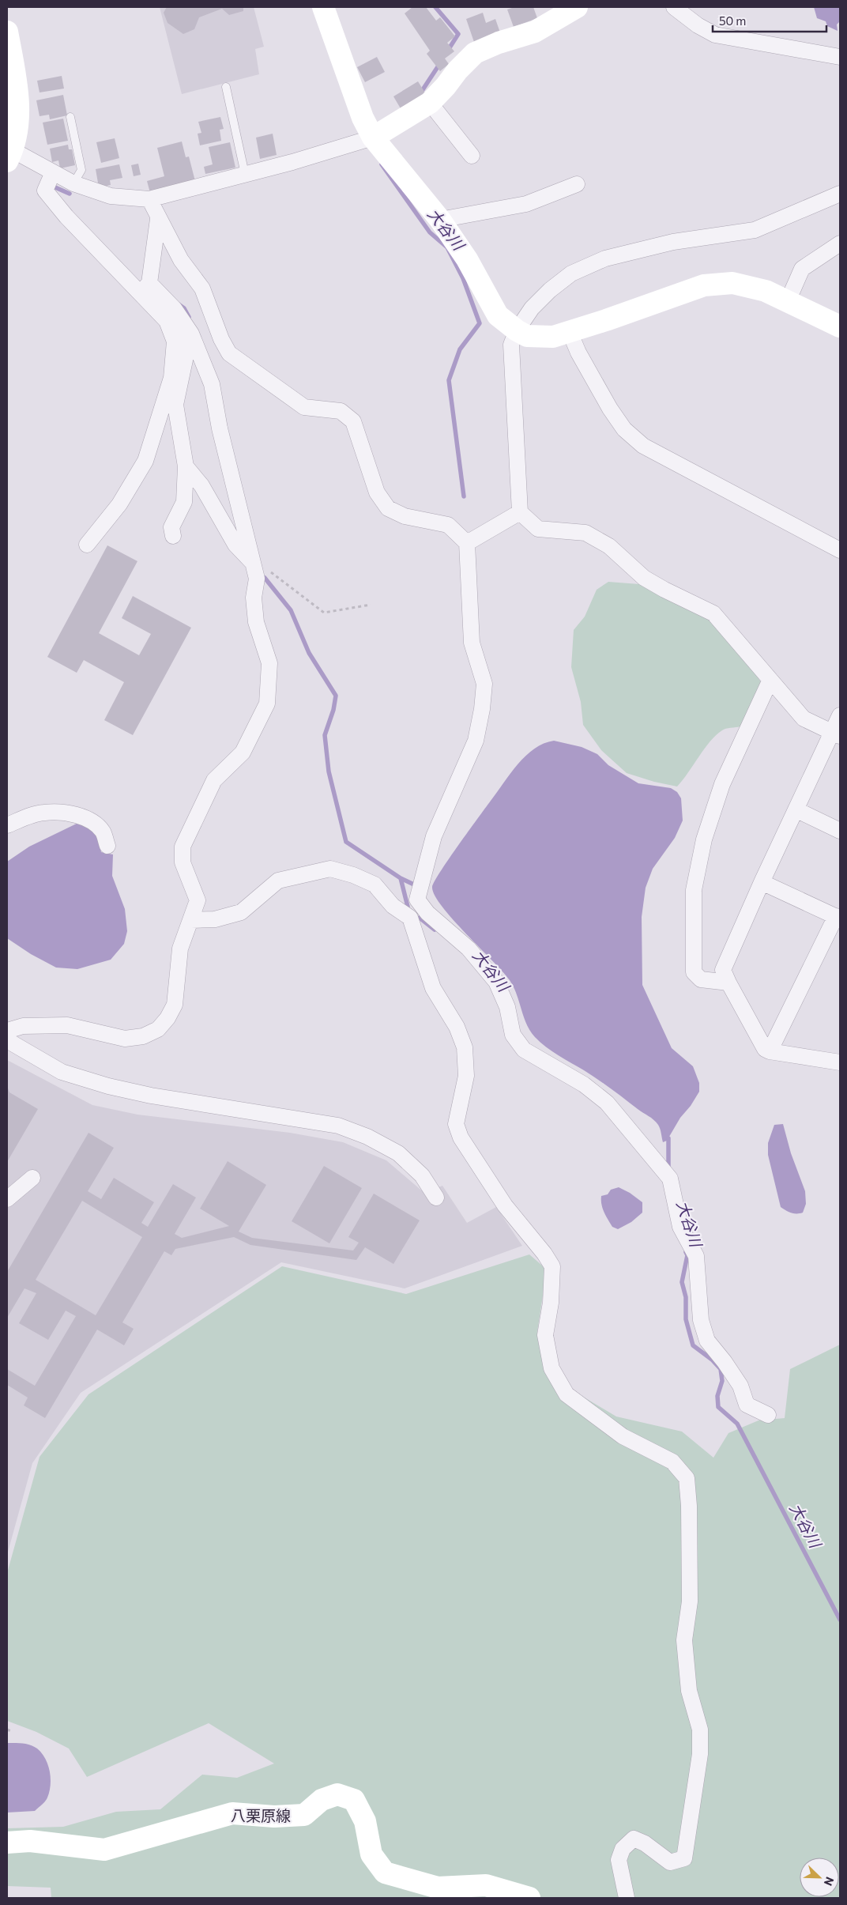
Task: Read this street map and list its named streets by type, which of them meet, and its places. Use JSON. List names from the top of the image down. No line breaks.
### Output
{"streets":{"street":["八栗原線"]},"water":["大谷川"],"scale_bar":"50 m","north":"bottom right"}
